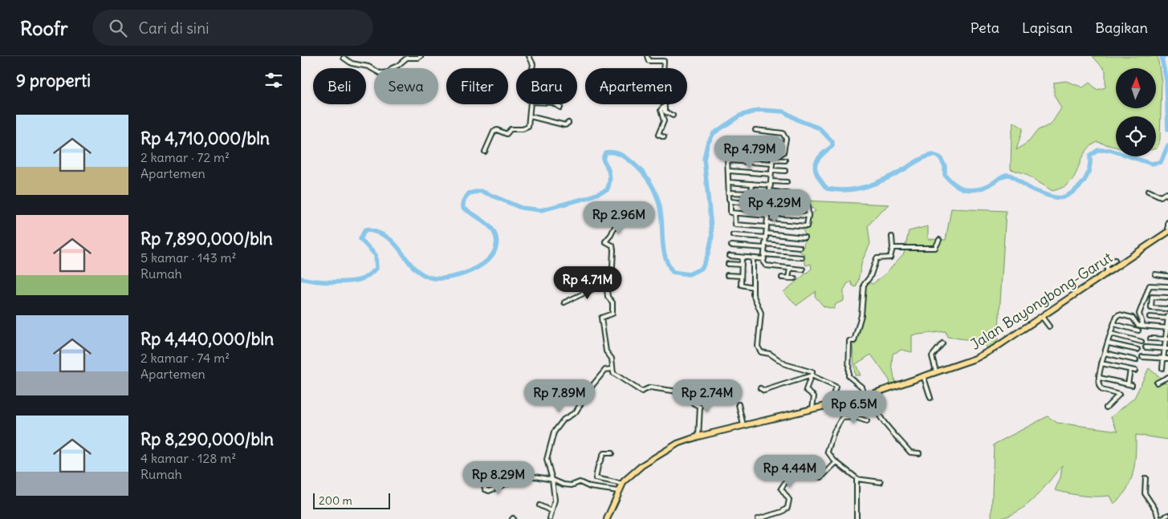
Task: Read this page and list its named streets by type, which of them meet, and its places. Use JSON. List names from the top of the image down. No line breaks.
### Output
{"streets":{"main road":["Jalan Bayongbong-Garut"]},"scale_bar":"200 m","north":"top","page":{"header":"Roofr","search":"Cari di sini","nav":["Peta","Lapisan","Bagikan"],"heading":"9 properti","chip":["Beli","Sewa","Filter","Baru","Apartemen"],"list":[{"name":"Rp 4,710,000/bln","note":"2 kamar · 72 m² · Apartemen"},{"name":"Rp 7,890,000/bln","note":"5 kamar · 143 m² · Rumah"},{"name":"Rp 4,440,000/bln","note":"2 kamar · 74 m² · Apartemen"},{"name":"Rp 8,290,000/bln","note":"4 kamar · 128 m² · Rumah"}],"price":["Rp 4.79M","Rp 4.29M","Rp 2.96M","Rp 4.71M","Rp 7.89M","Rp 2.74M","Rp 6.5M","Rp 4.44M","Rp 8.29M"],"scale":"200 m"}}
